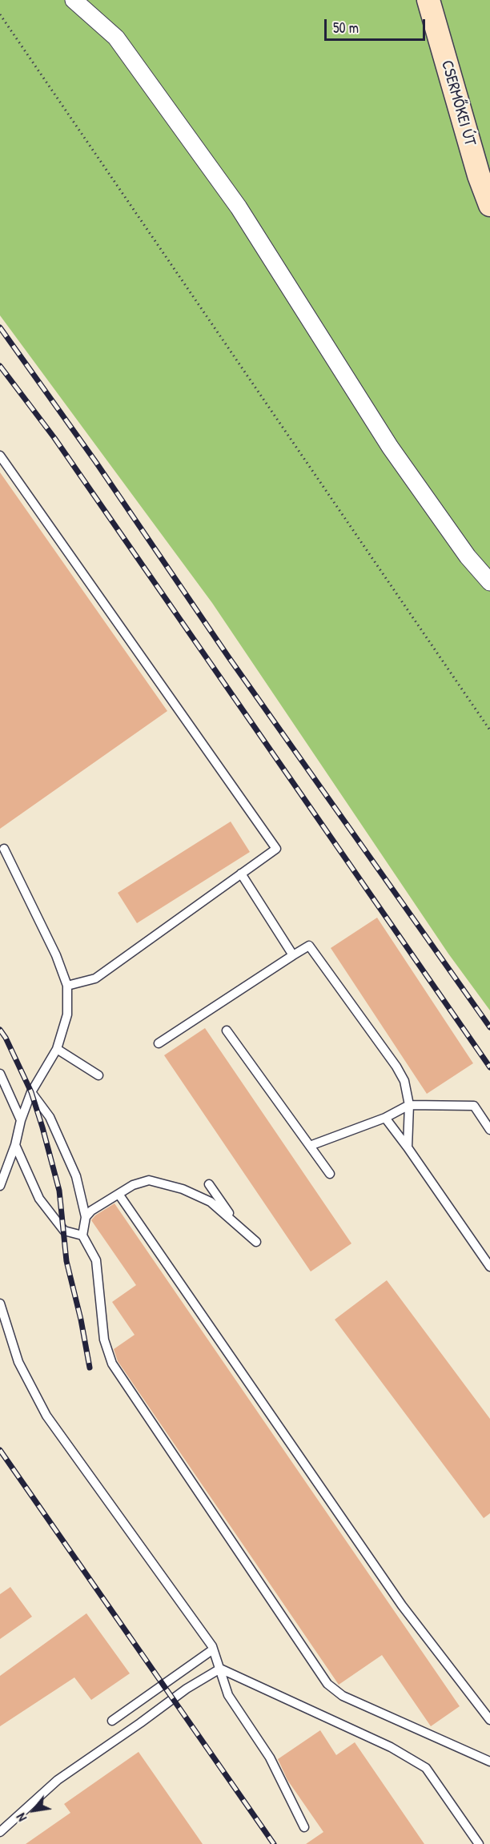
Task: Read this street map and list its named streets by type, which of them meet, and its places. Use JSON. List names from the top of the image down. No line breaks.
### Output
{"streets":{"main road":["CSERMŐKEI ÚT"]},"scale_bar":"50 m","north":"bottom left"}
